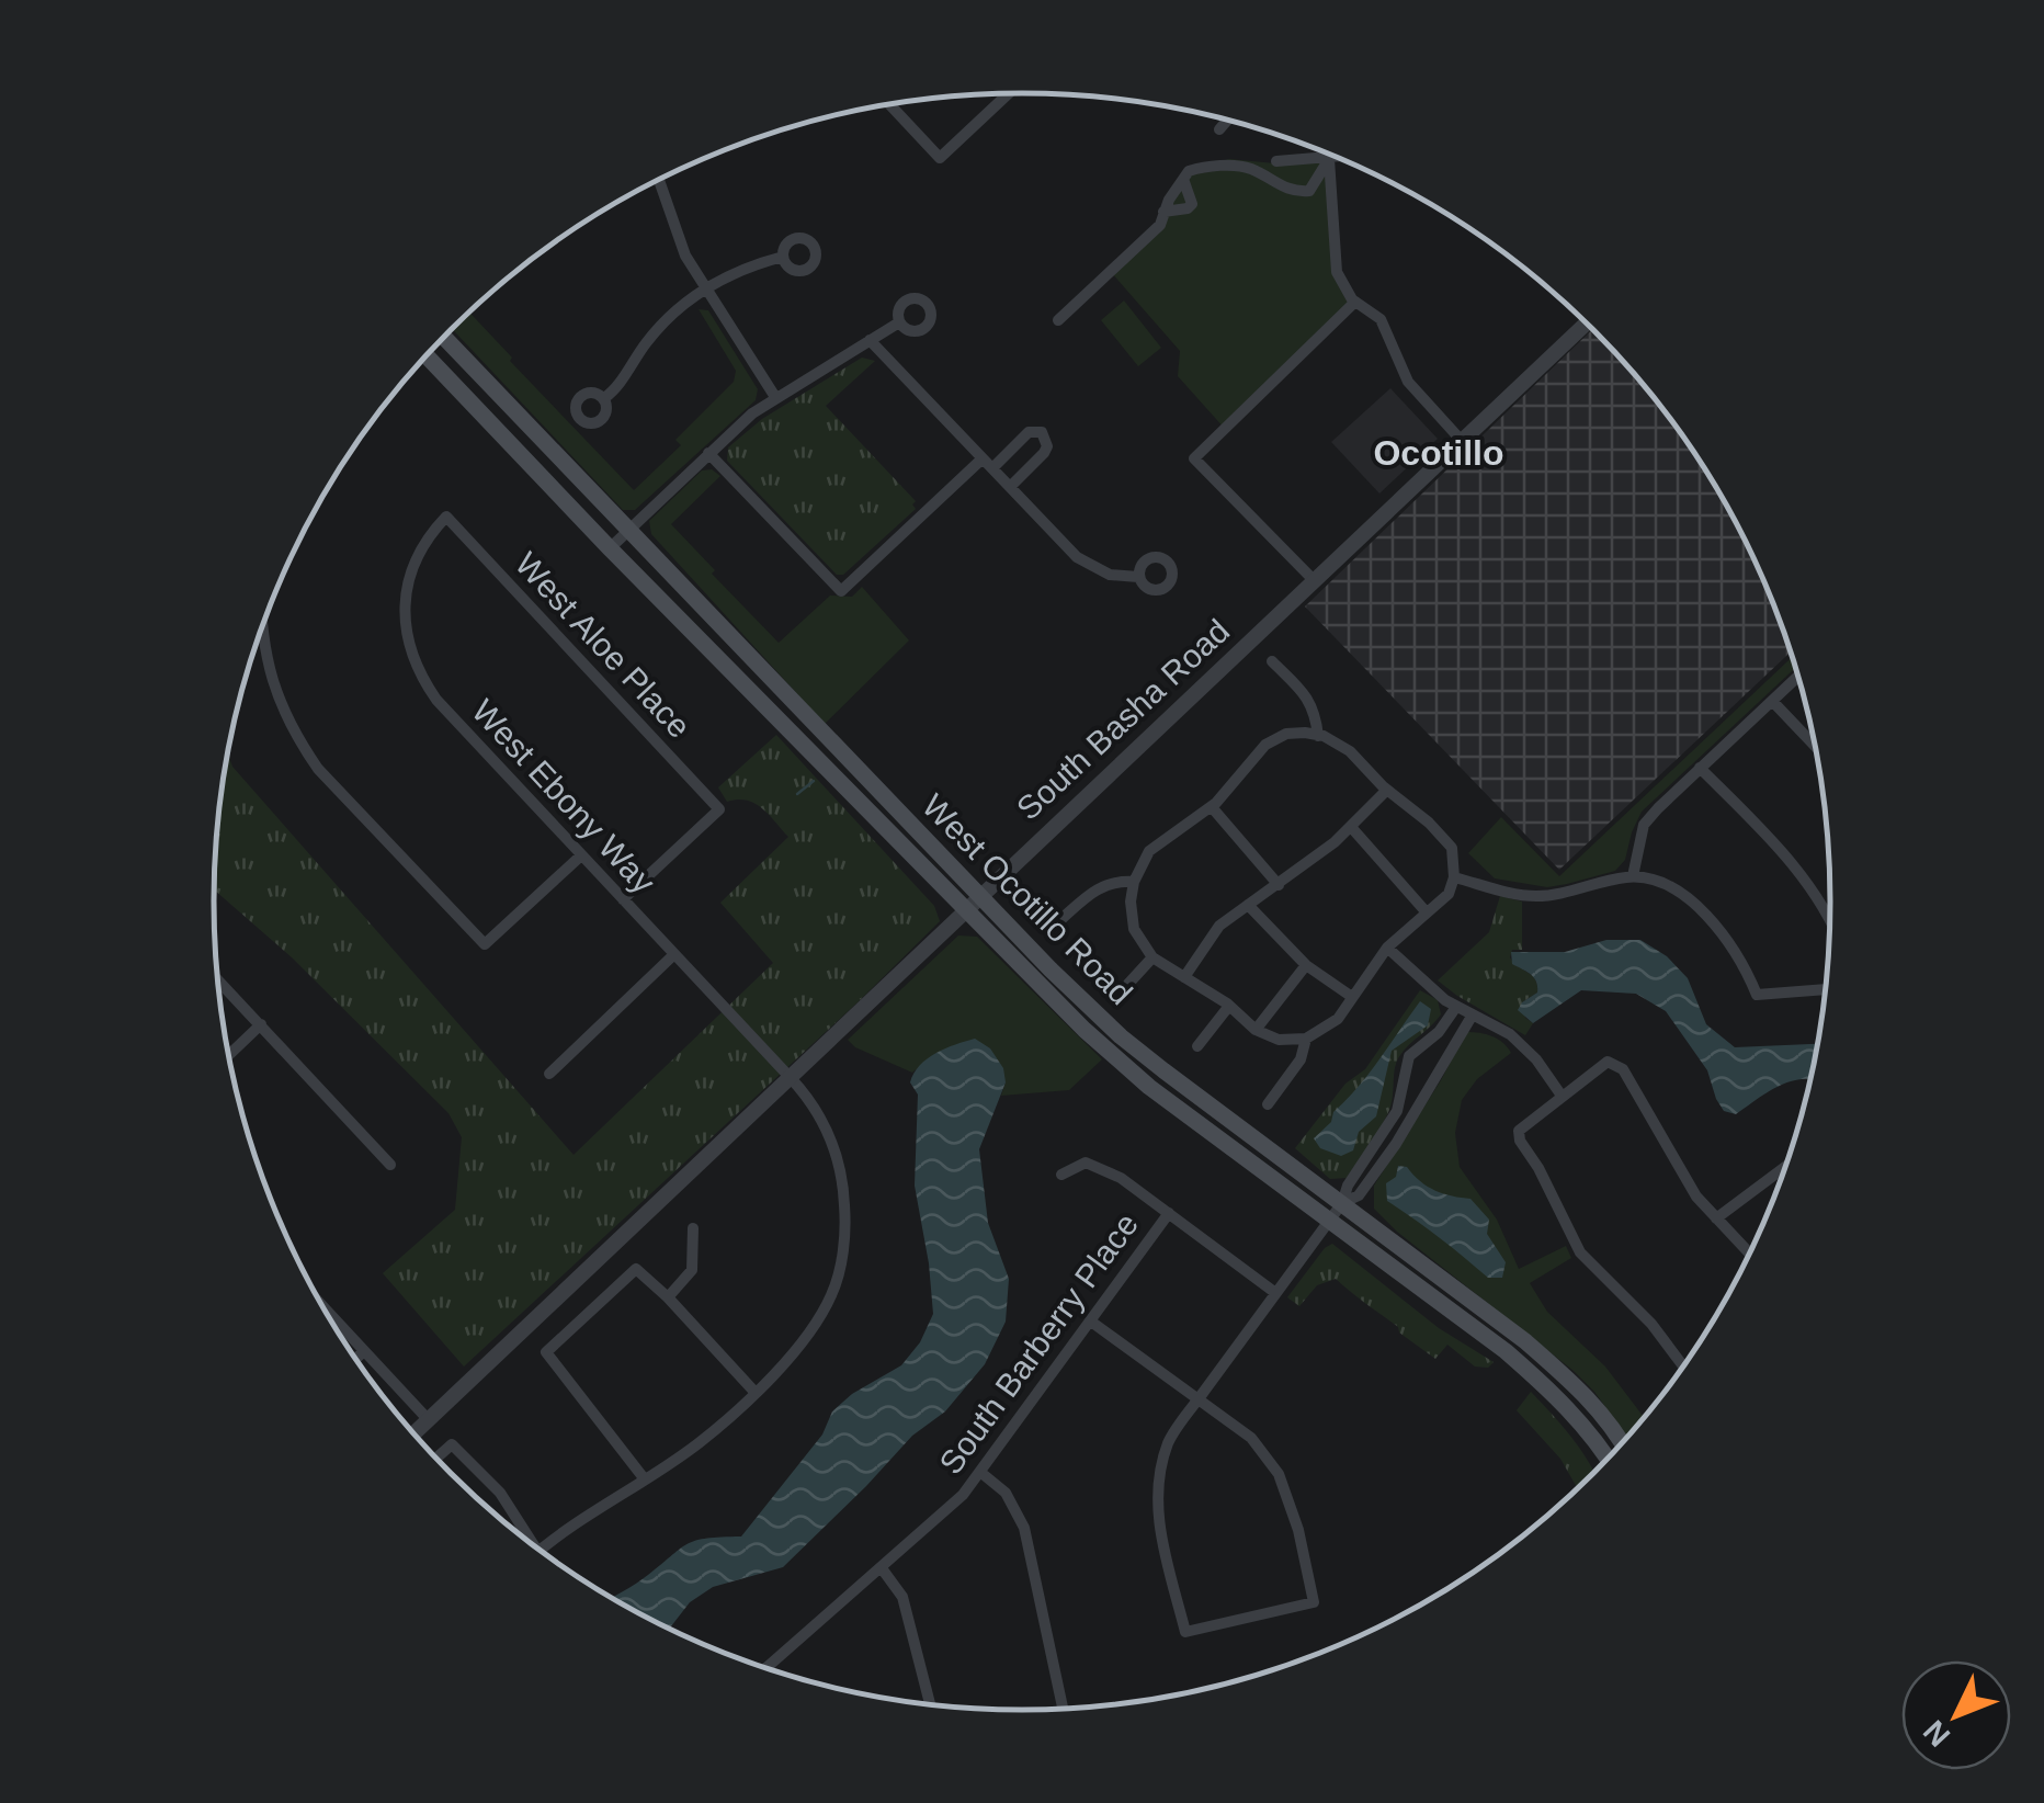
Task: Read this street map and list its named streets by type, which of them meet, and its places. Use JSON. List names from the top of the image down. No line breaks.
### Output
{"streets":{"main road":["West Ocotillo Road"],"street":["West Aloe Place","South Basha Road","West Ebony Way","South Barberry Place"]},"crossings":[["West Aloe Place","West Ebony Way"],["South Basha Road","West Ebony Way"],["South Basha Road","West Ocotillo Road"]],"districts":["Ocotillo"],"north":"bottom left"}
